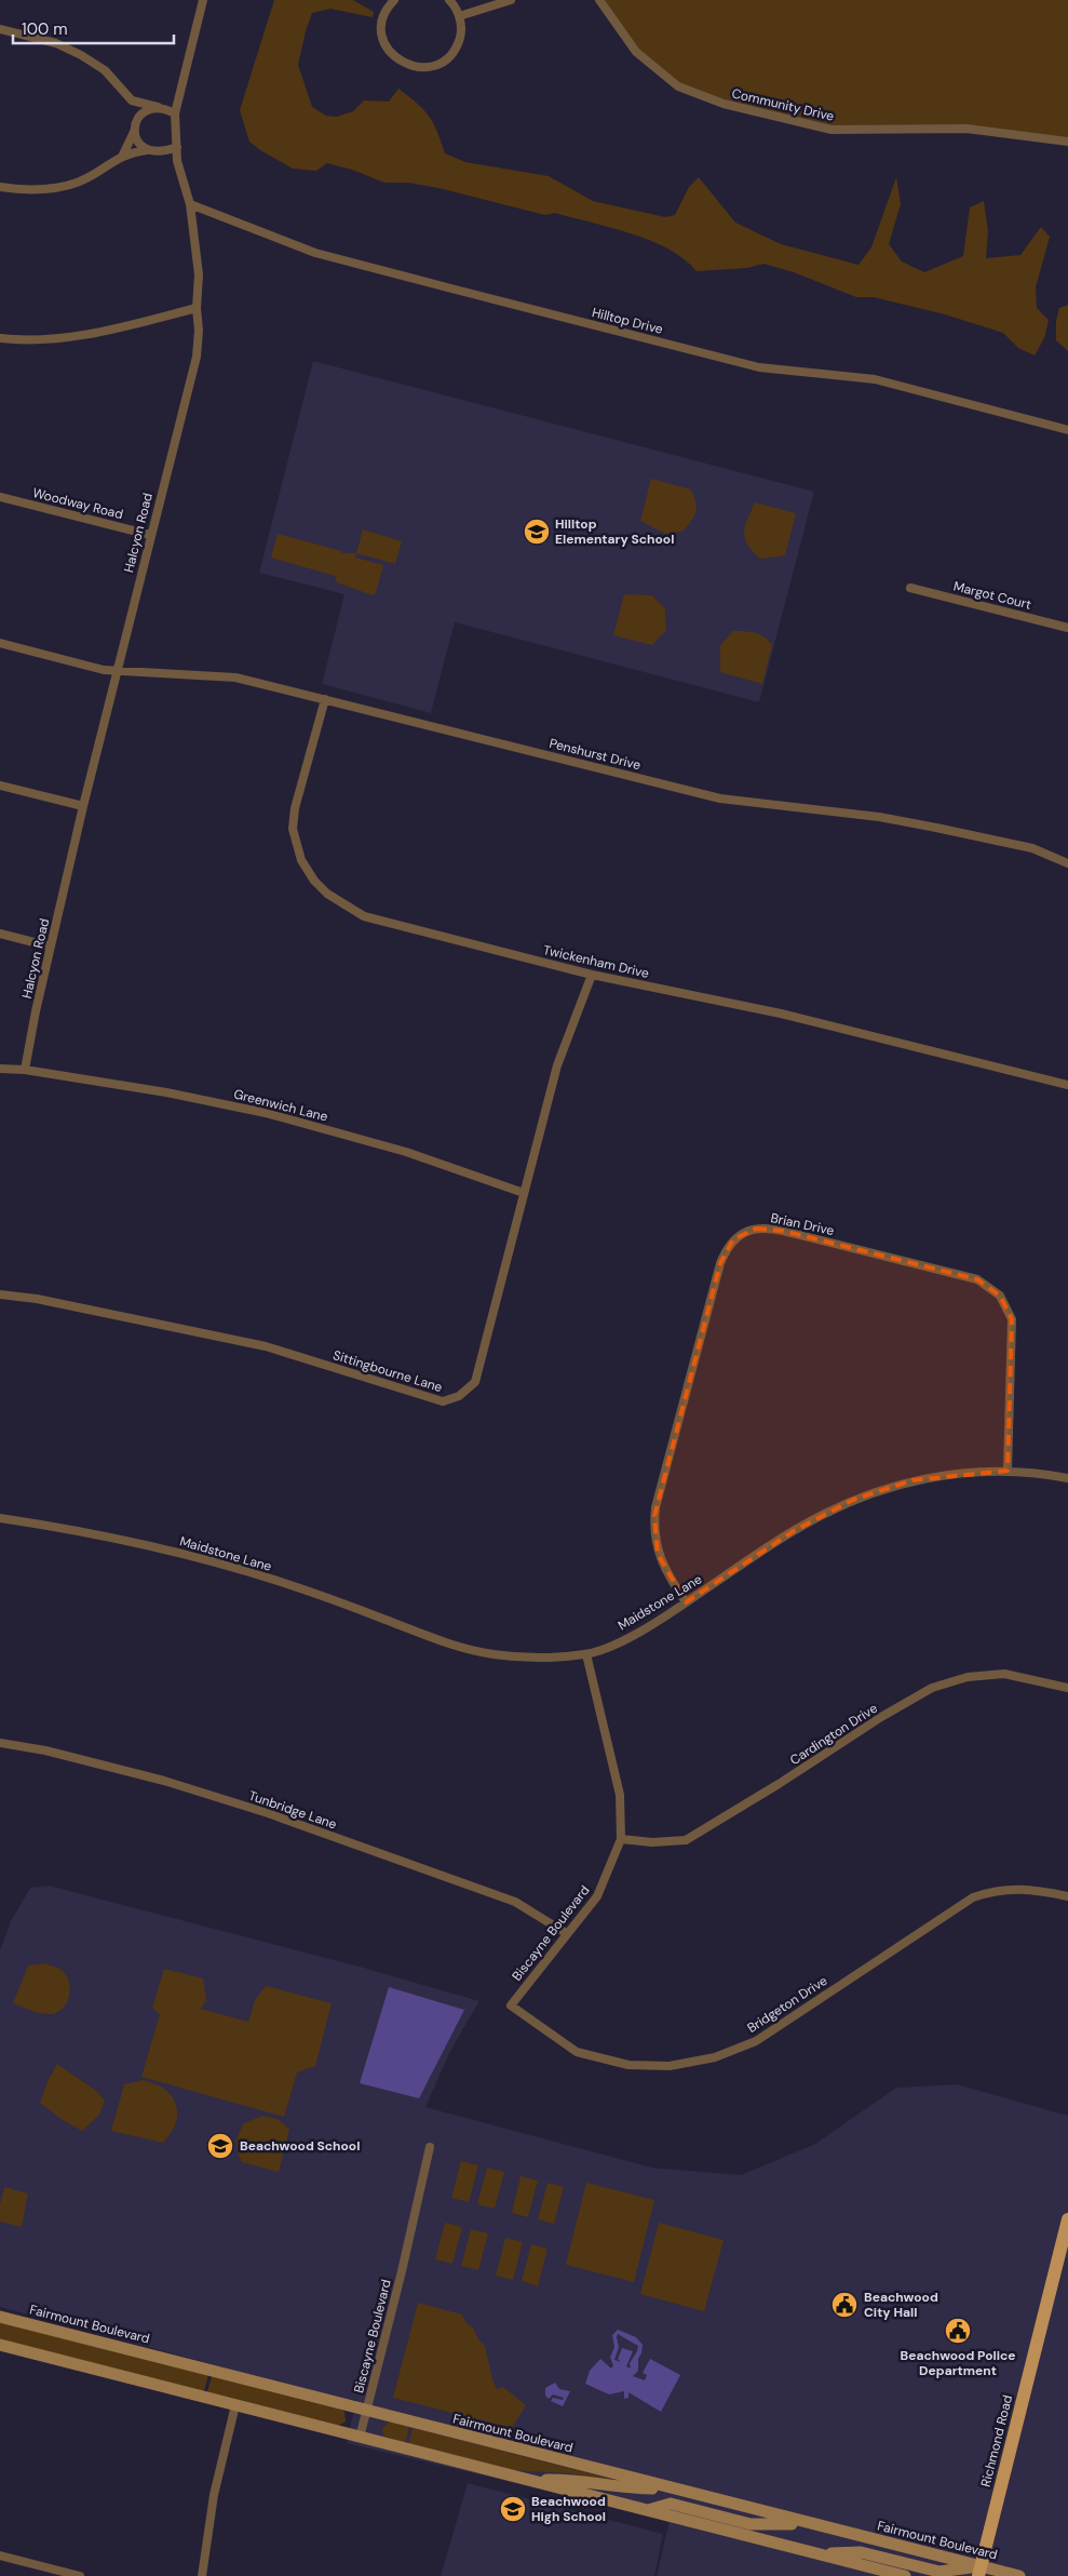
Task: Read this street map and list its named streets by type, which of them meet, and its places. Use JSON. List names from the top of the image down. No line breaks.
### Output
{"streets":{"main road":["Fairmount Boulevard","Richmond Road"],"street":["Community Drive","Hilltop Drive","Woodway Road","Halcyon Road","Margot Court","Penshurst Drive","Twickenham Drive","Greenwich Lane","Brian Drive","Sittingbourne Lane","Maidstone Lane","Cardington Drive","Tunbridge Lane","Biscayne Boulevard","Bridgeton Drive"]},"crossings":[["Hilltop Drive","Halcyon Road"],["Woodway Road","Halcyon Road"],["Halcyon Road","Penshurst Drive"],["Halcyon Road","Greenwich Lane"],["Penshurst Drive","Twickenham Drive"],["Twickenham Drive","Sittingbourne Lane"],["Greenwich Lane","Sittingbourne Lane"],["Brian Drive","Maidstone Lane"],["Maidstone Lane","Biscayne Boulevard"],["Cardington Drive","Biscayne Boulevard"],["Tunbridge Lane","Biscayne Boulevard"],["Biscayne Boulevard","Bridgeton Drive"],["Biscayne Boulevard","Fairmount Boulevard"],["Fairmount Boulevard","Richmond Road"]],"places":{"school or university":["Hilltop Elementary School","Beachwood School","Beachwood High School"],"public building":["Beachwood City Hall","Beachwood Police Department"]},"scale_bar":"100 m"}
